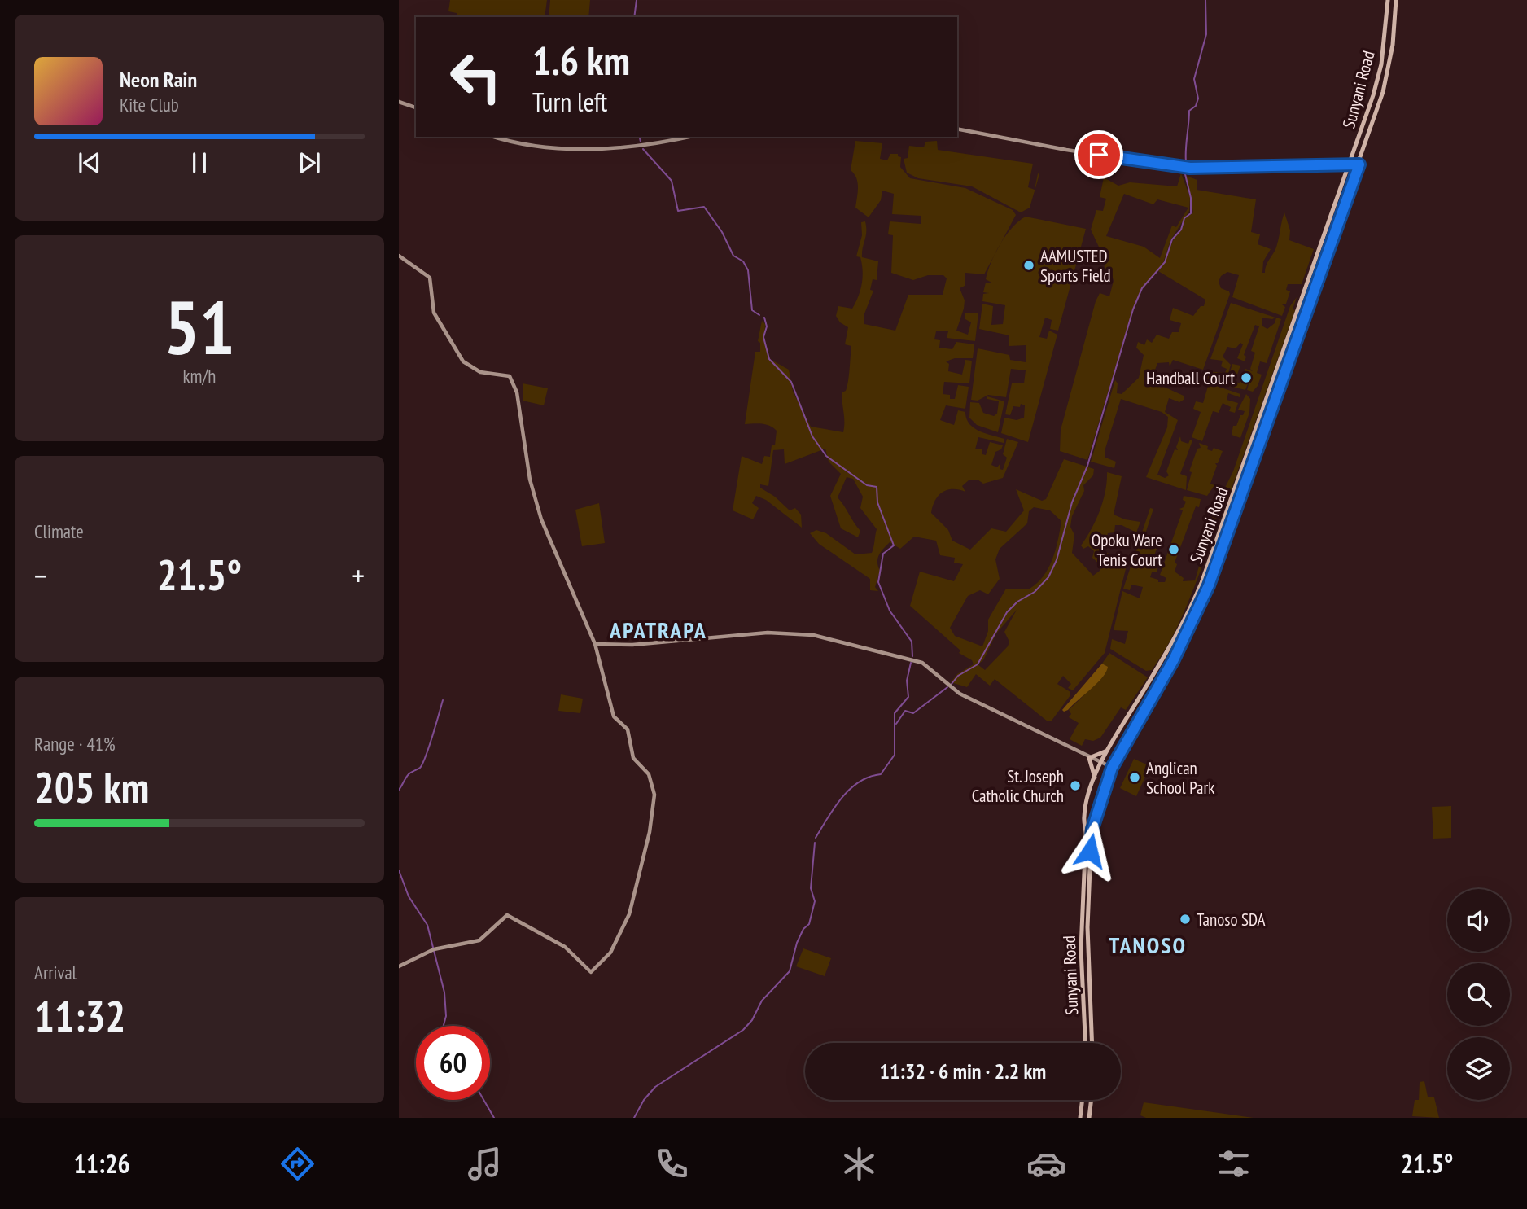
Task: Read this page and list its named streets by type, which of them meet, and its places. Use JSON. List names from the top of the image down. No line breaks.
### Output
{"streets":{"main road":["Sunyani Road"]},"districts":["APATRAPA","TANOSO"],"places":["AAMUSTED Sports Field","Handball Court","Opoku Ware Tenis Court","Anglican School Park","St. Joseph Catholic Church","Tanoso SDA"],"page":{"turn":["1.6 km","Turn left"],"song":["Neon Rain","Kite Club"],"tile":[["51","km/h"],"Climate",["Range · 41%","205 km"],["Arrival","11:32"]],"heat":["−","21.5°","+"],"limit":"60","trip":"11:32 · 6 min · 2.2 km","tabs":["11:26","21.5°"]}}
